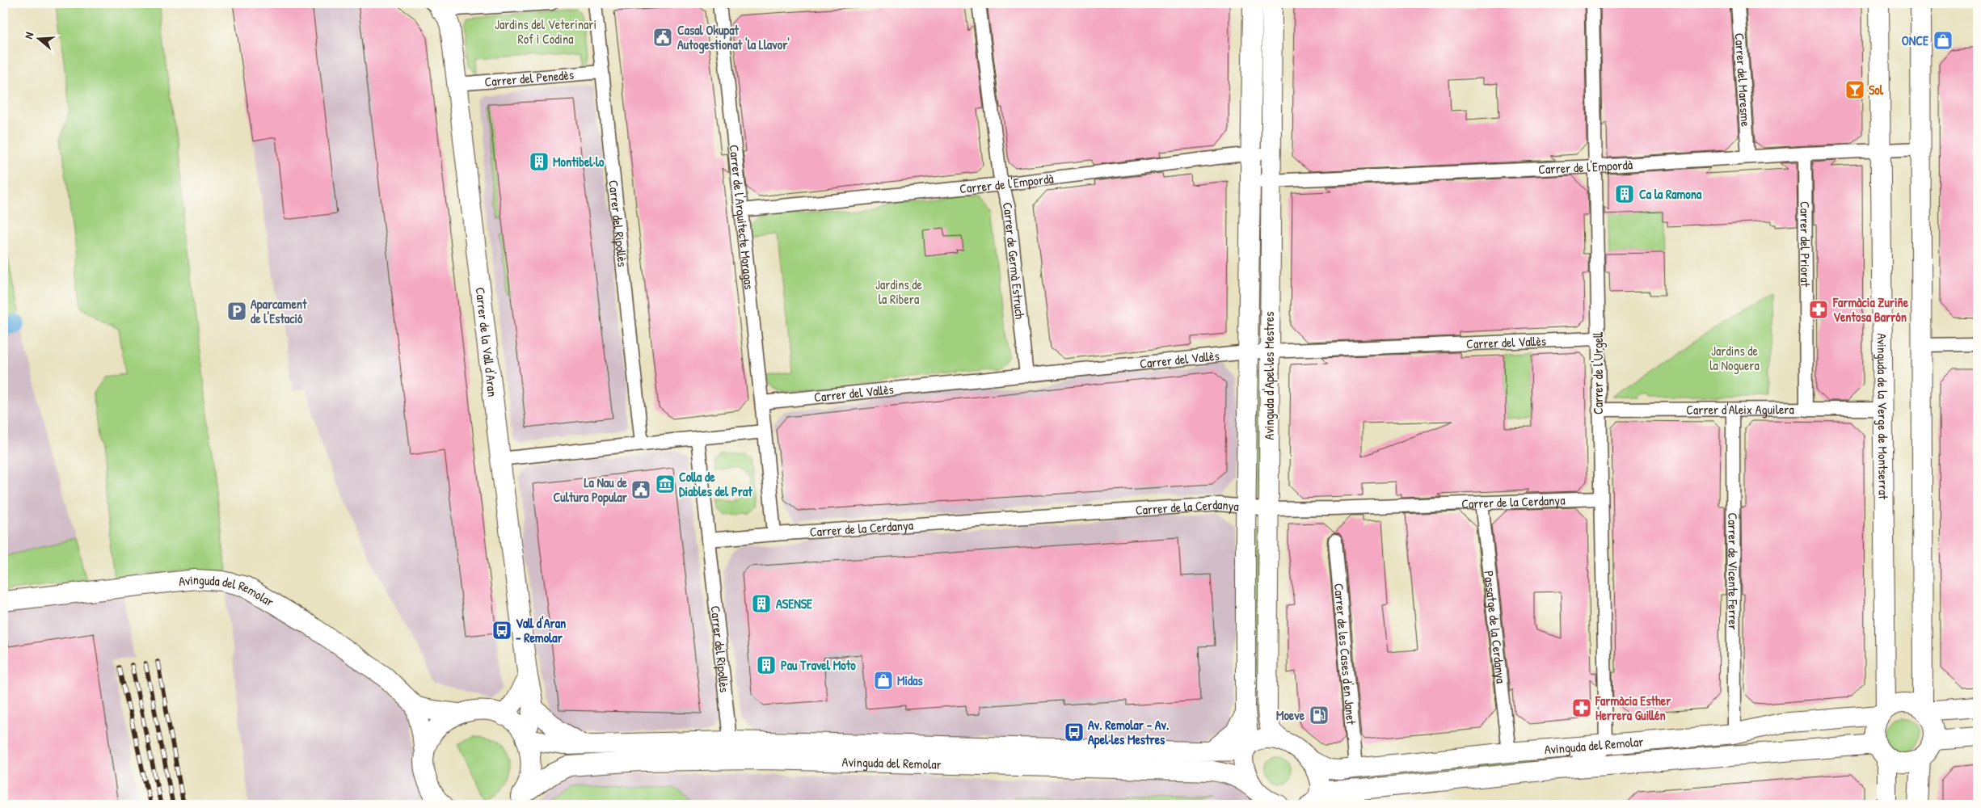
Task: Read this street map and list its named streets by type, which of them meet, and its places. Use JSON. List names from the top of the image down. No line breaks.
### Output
{"streets":{"street":["Carrer del Penedès","Carrer del Maresme","Carrer de l'Empordà","Carrer de l'Arquitecte Moragas","Carrer del Ripollès","Carrer del Priorat","Carrer de Germà Estruch","Carrer de la Vall d'Aran","Carrer del Vallès","Carrer de l'Urgell","Avinguda d'Apel·les Mestres","Carrer d'Aleix Aguilera","Avinguda de la Verge de Montserrat","Carrer de la Cerdanya","Carrer de Vicente Ferrer","Avinguda del Remolar","Passatge de la Cerdanya","Carrer de les Cases d'en Janet"]},"crossings":[["Carrer del Penedès","Carrer del Ripollès"],["Carrer del Penedès","Carrer de la Vall d'Aran"],["Carrer del Maresme","Carrer de l'Empordà"],["Carrer de l'Empordà","Carrer de l'Arquitecte Moragas"],["Carrer de l'Empordà","Carrer del Priorat"],["Carrer de l'Empordà","Carrer de Germà Estruch"],["Carrer de l'Empordà","Carrer de l'Urgell"],["Carrer de l'Empordà","Avinguda d'Apel·les Mestres"],["Carrer de l'Empordà","Avinguda de la Verge de Montserrat"],["Carrer de l'Arquitecte Moragas","Carrer del Vallès"],["Carrer de l'Arquitecte Moragas","Carrer de la Cerdanya"],["Carrer del Ripollès","Carrer de la Cerdanya"],["Carrer del Ripollès","Avinguda del Remolar"],["Carrer del Priorat","Carrer d'Aleix Aguilera"],["Carrer de Germà Estruch","Carrer del Vallès"],["Carrer del Vallès","Carrer de l'Urgell"],["Carrer del Vallès","Avinguda d'Apel·les Mestres"],["Carrer de l'Urgell","Carrer d'Aleix Aguilera"],["Carrer de l'Urgell","Carrer de la Cerdanya"],["Carrer de l'Urgell","Avinguda del Remolar"],["Avinguda d'Apel·les Mestres","Carrer de la Cerdanya"],["Avinguda d'Apel·les Mestres","Avinguda del Remolar"],["Carrer d'Aleix Aguilera","Avinguda de la Verge de Montserrat"],["Carrer d'Aleix Aguilera","Carrer de Vicente Ferrer"],["Avinguda de la Verge de Montserrat","Avinguda del Remolar"],["Carrer de la Cerdanya","Passatge de la Cerdanya"],["Carrer de Vicente Ferrer","Avinguda del Remolar"],["Avinguda del Remolar","Passatge de la Cerdanya"],["Avinguda del Remolar","Carrer de les Cases d'en Janet"]],"parks":["Jardins del Veterinari Rof i Codina","Jardins de la Ribera","Jardins de la Noguera"],"places":{"public building":["Casal Okupat Autogestionat 'la Llavor'","La Nau de Cultura Popular"],"shop":["ONCE","Midas"],"bar":["Sol"],"building":["Montibel·lo","Ca la Ramona","ASENSE","Pau Travel Moto"],"pharmacy":["Farmàcia Zuriñe Ventosa Barrón","Farmàcia Esther Herrera Guillén"],"parking":["Aparcament de l'Estació"],"museum":["Colla de Diables del Prat"],"bus stop":["Vall d'Aran - Remolar","Av. Remolar - Av. Apel·les Mestres"],"fuel station":["Moeve"]},"north":"left"}
